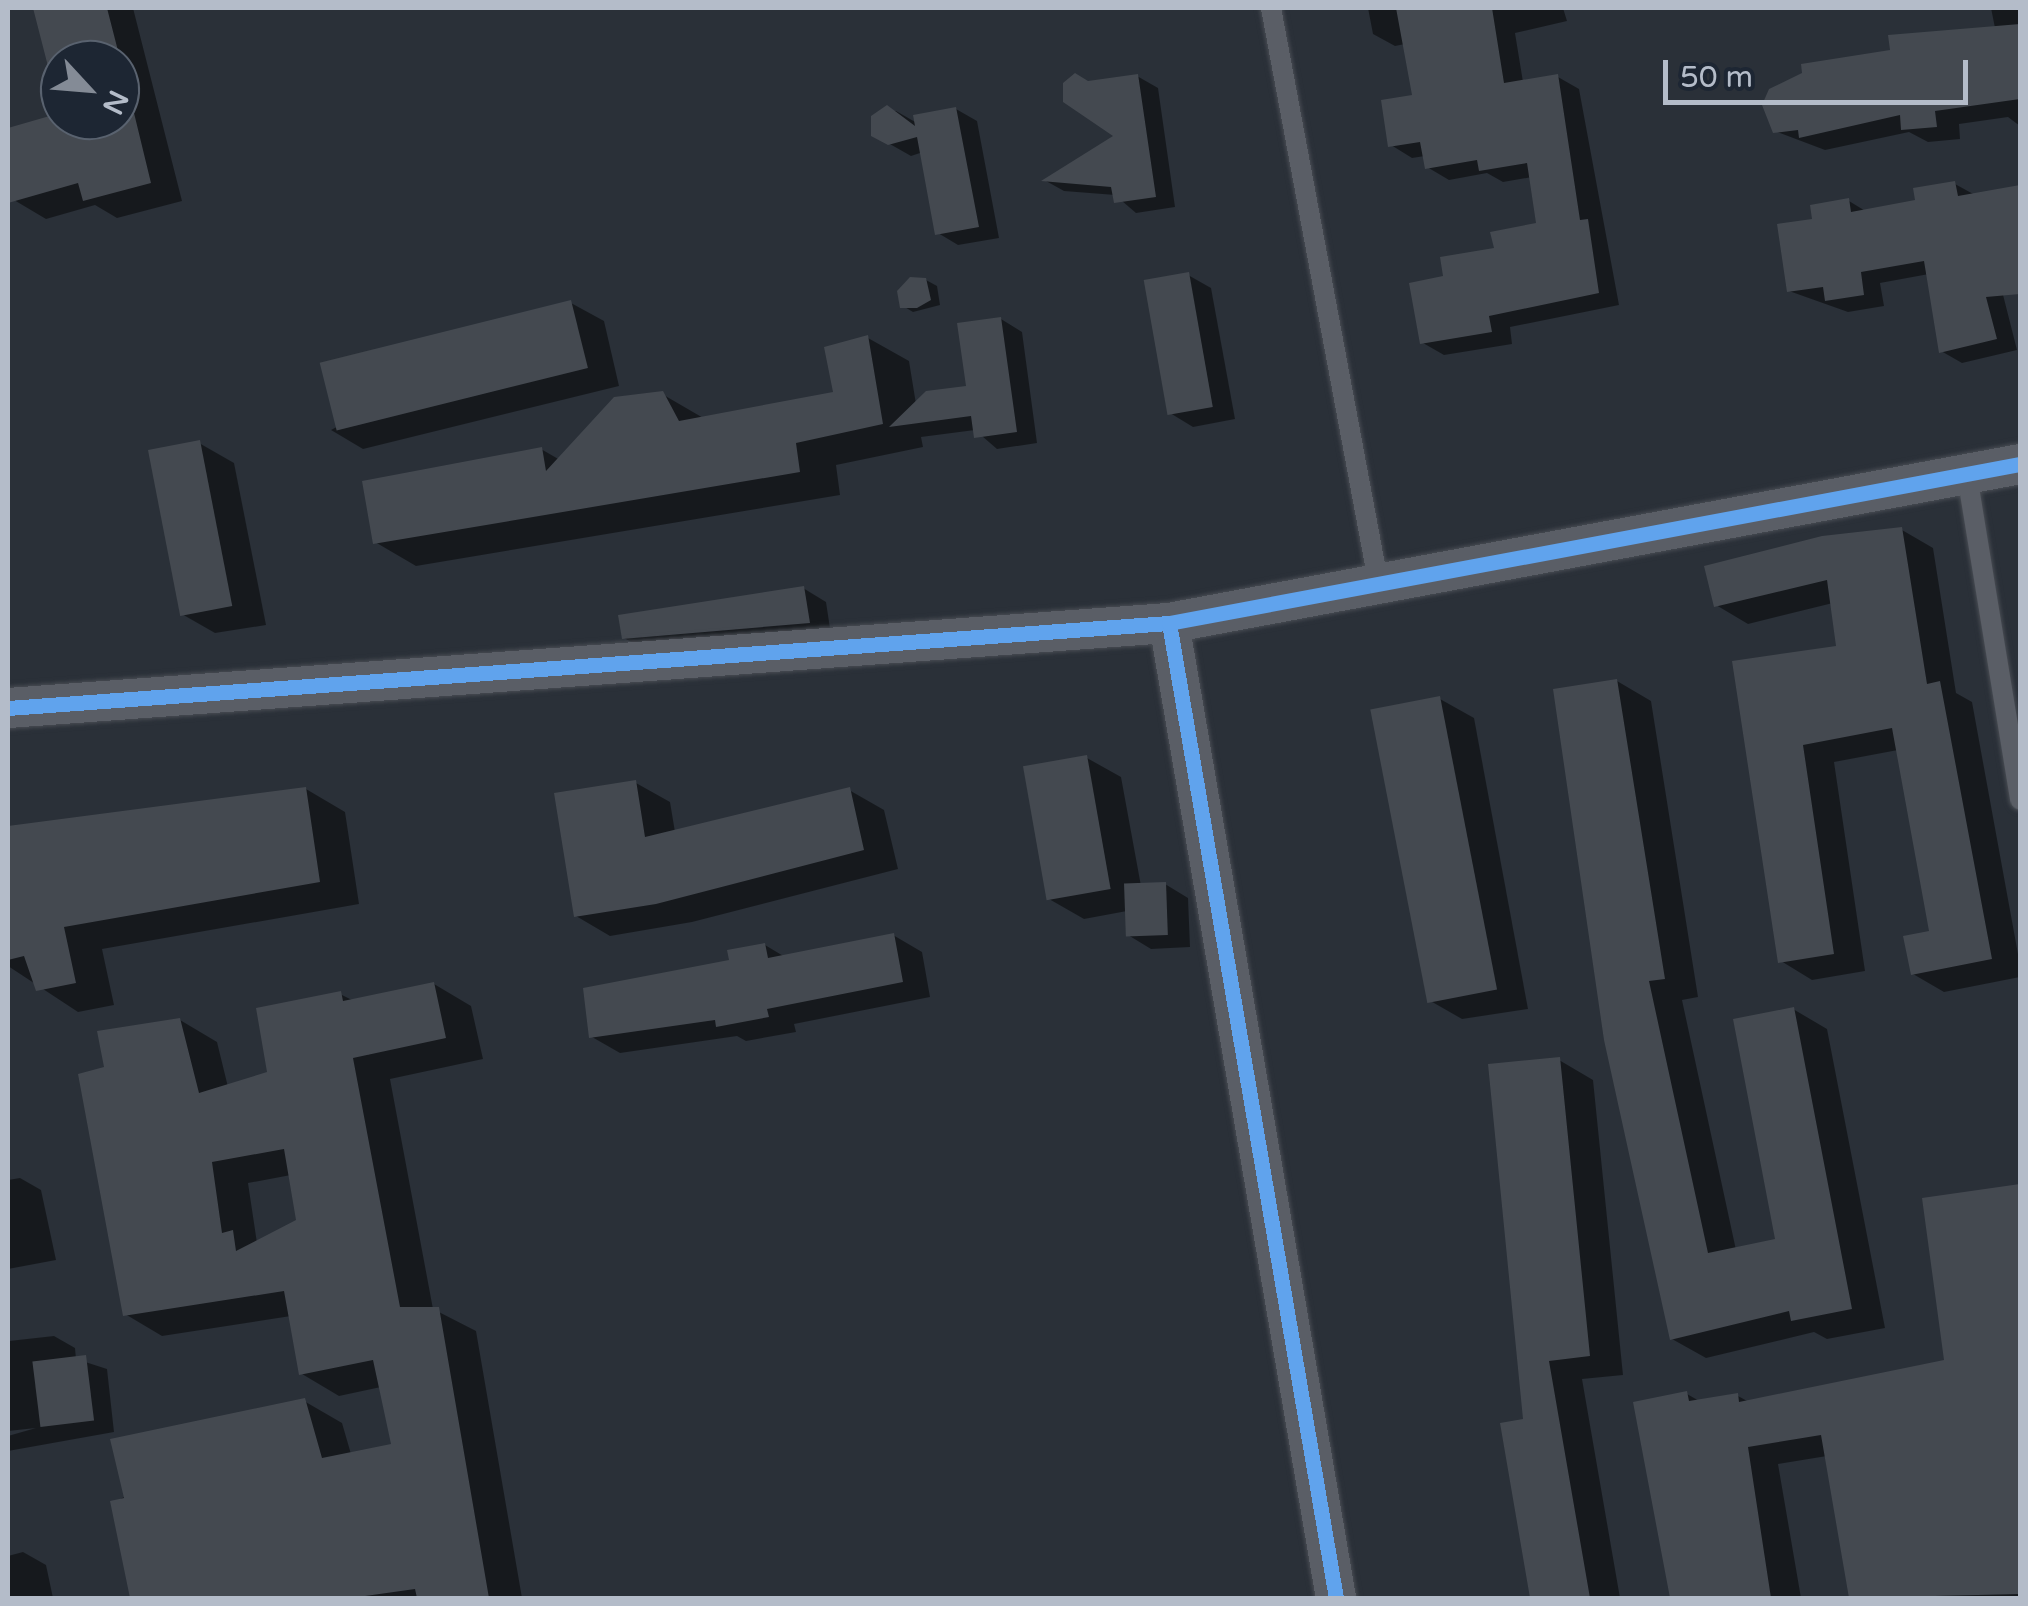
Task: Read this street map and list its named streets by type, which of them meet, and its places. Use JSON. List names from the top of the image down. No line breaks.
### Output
{"scale_bar":"50 m","north":"bottom right"}
